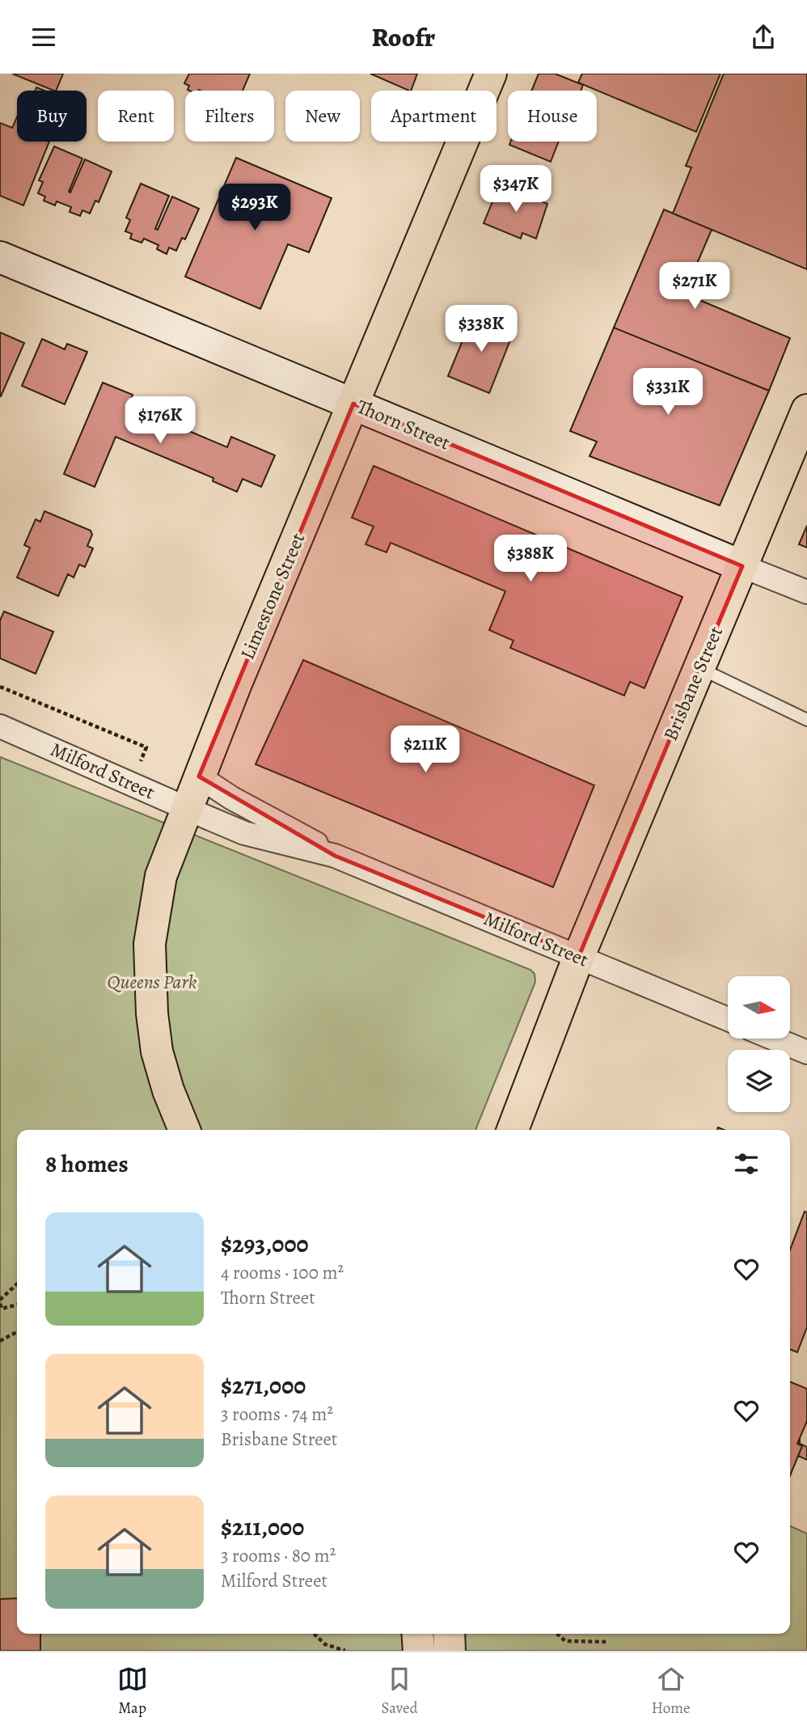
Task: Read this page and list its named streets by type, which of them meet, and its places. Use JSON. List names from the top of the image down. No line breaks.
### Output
{"streets":{"main road":["Thorn Street","Limestone Street","Brisbane Street"],"street":["Milford Street"]},"crossings":[["Thorn Street","Limestone Street"],["Thorn Street","Brisbane Street"],["Limestone Street","Milford Street"],["Brisbane Street","Milford Street"]],"parks":["Queens Park"],"north":"right","page":{"header":"Roofr","chip":["Buy","Rent","Filters","New","Apartment","House"],"price":["$347K","$293K","$271K","$338K","$331K","$176K","$388K","$211K"],"heading":"8 homes","list":[{"name":"$293,000","note":"4 rooms · 100 m² · Thorn Street"},{"name":"$271,000","note":"3 rooms · 74 m² · Brisbane Street"},{"name":"$211,000","note":"3 rooms · 80 m² · Milford Street"}],"tabs":["Map","Saved","Home"]}}
